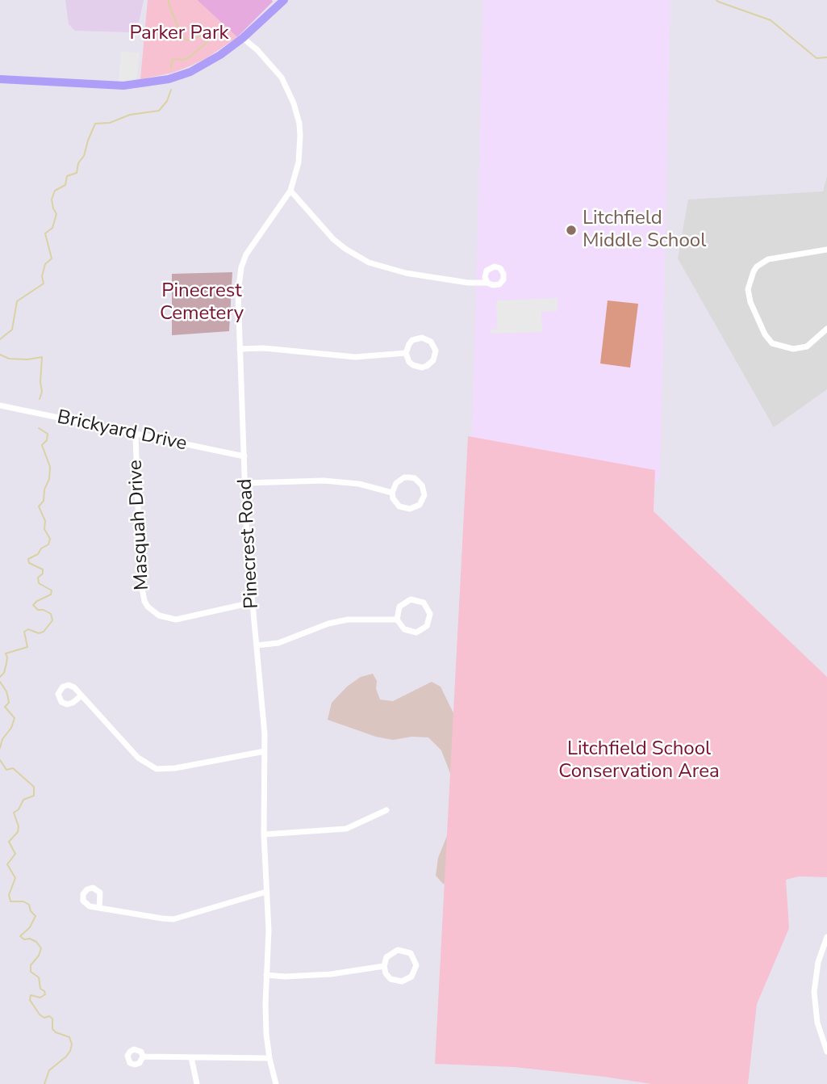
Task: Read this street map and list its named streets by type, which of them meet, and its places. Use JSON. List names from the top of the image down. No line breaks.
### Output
{"streets":{"street":["Brickyard Drive","Masquah Drive","Pinecrest Road"]},"crossings":[["Brickyard Drive","Masquah Drive"],["Brickyard Drive","Pinecrest Road"],["Masquah Drive","Pinecrest Road"]],"parks":["Parker Park","Pinecrest Cemetery","Litchfield School Conservation Area"],"places":["Litchfield Middle School"]}
